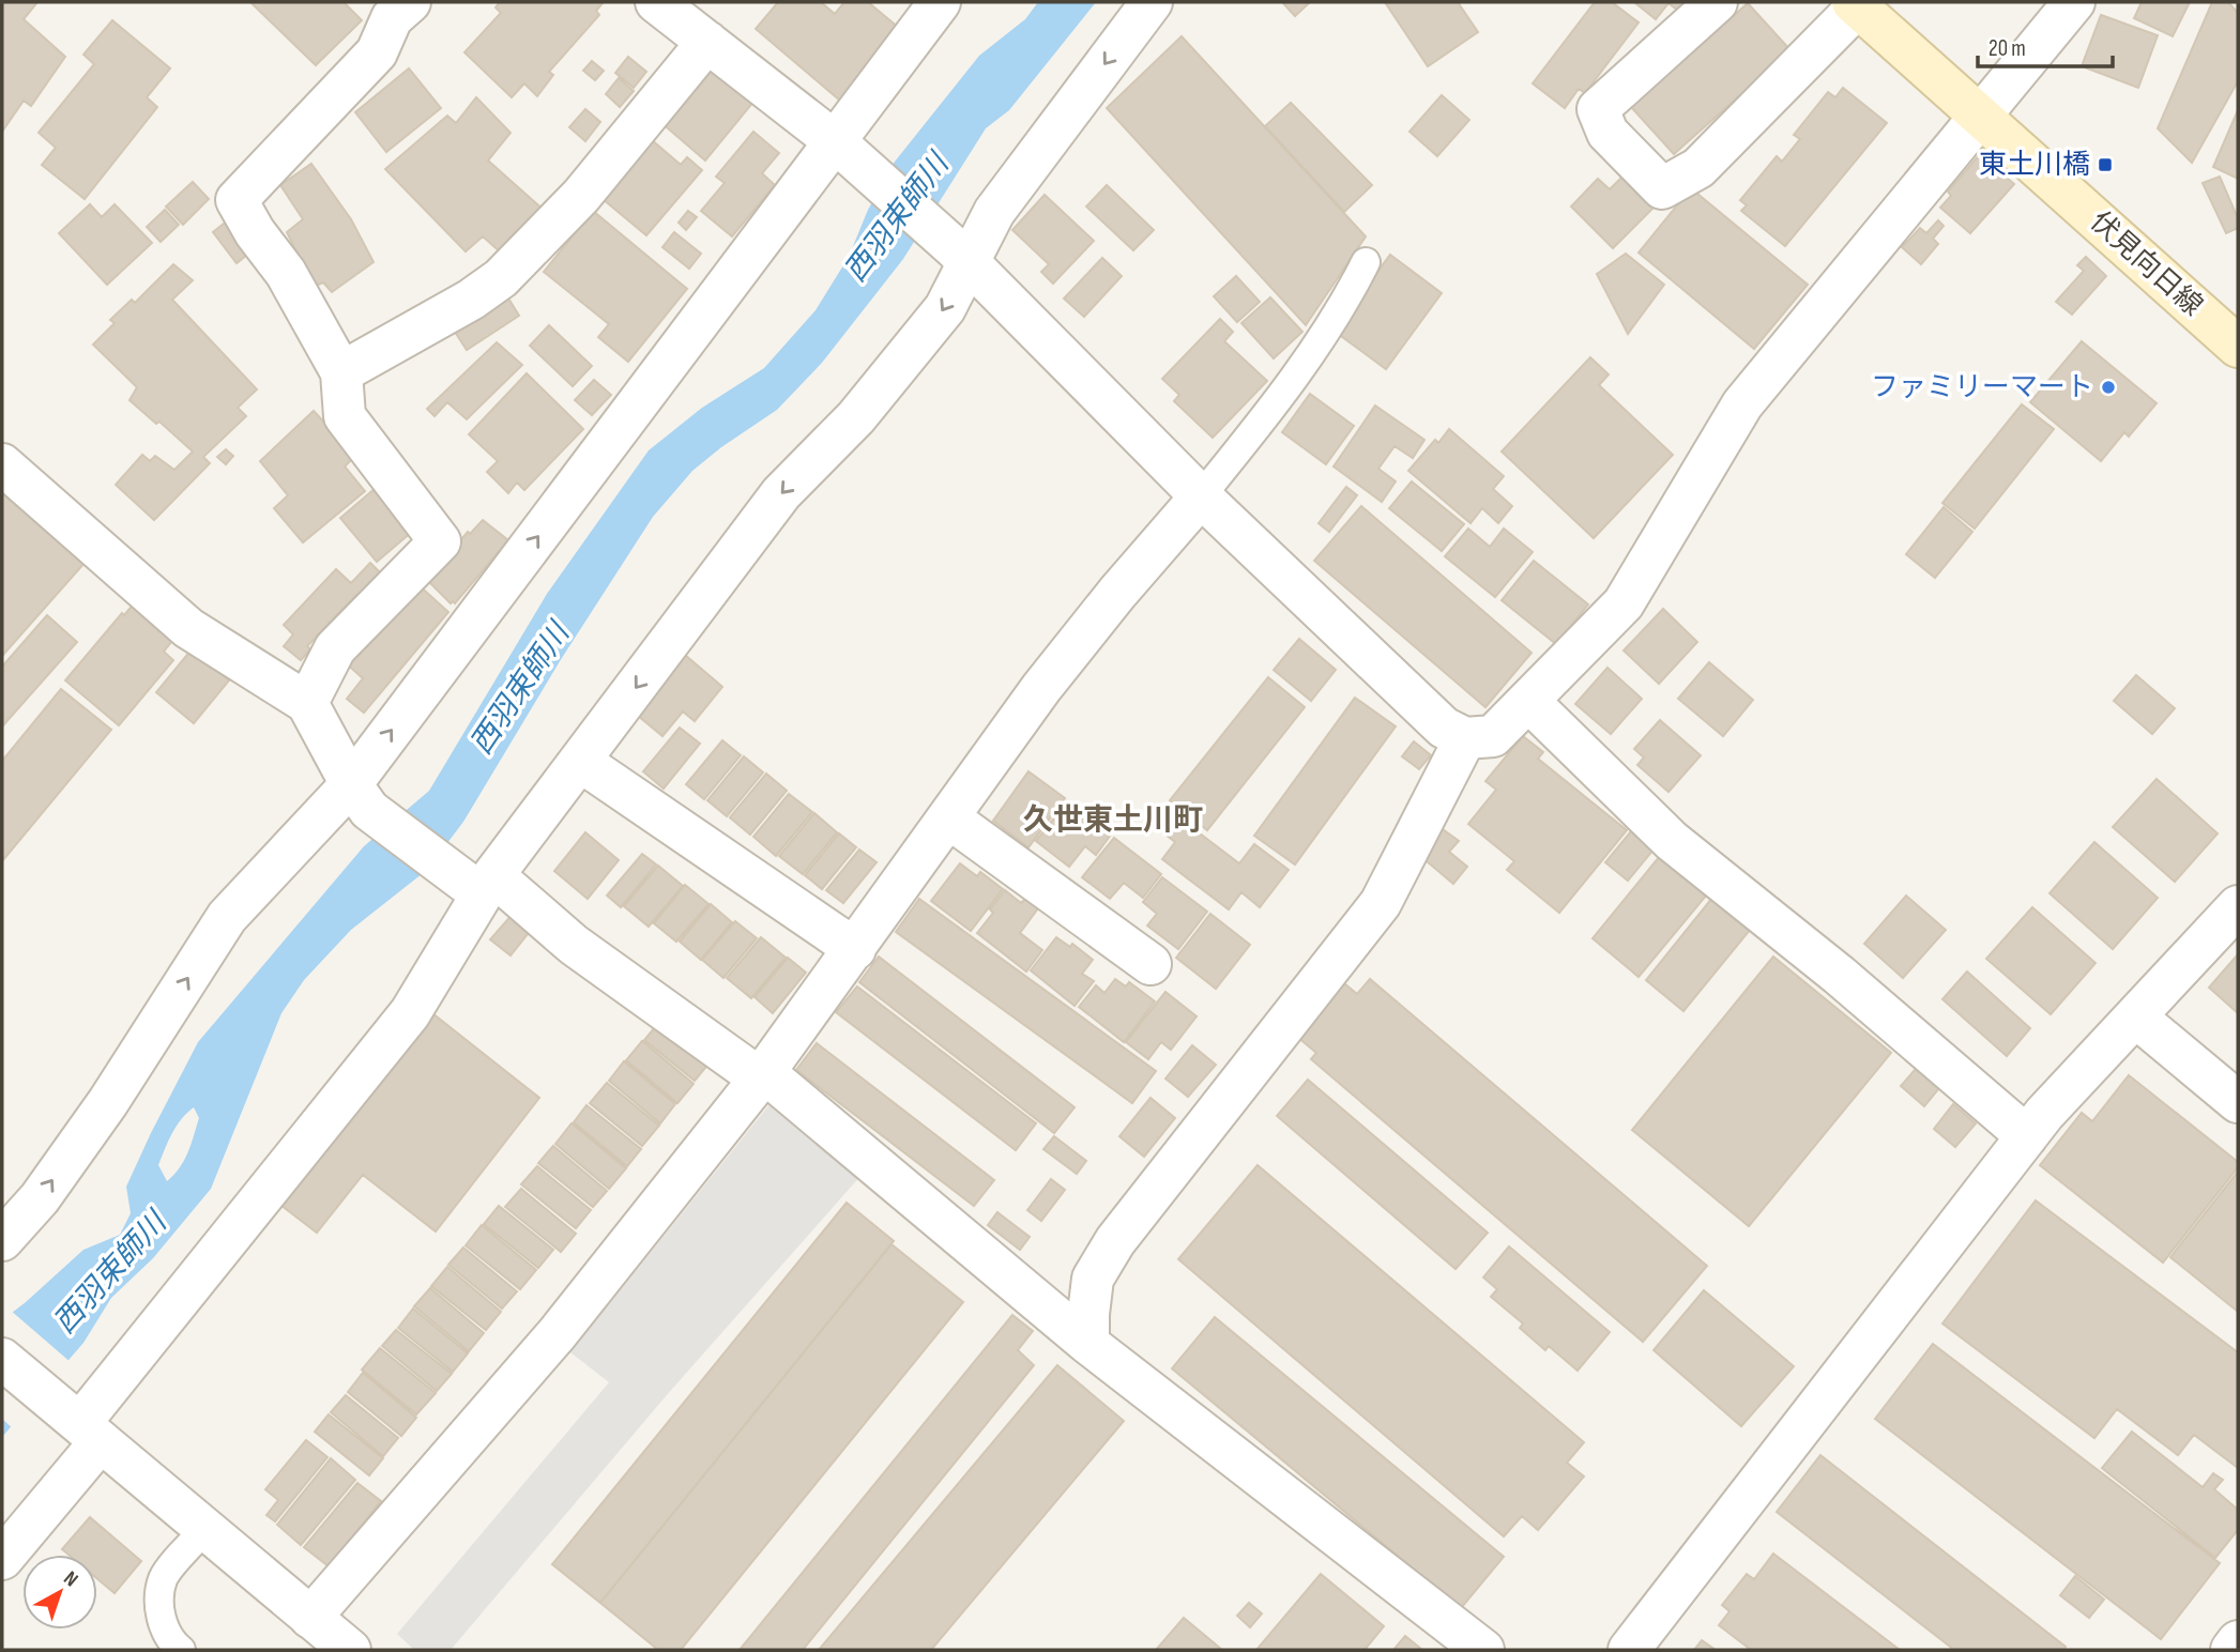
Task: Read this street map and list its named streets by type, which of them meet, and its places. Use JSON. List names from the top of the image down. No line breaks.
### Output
{"streets":{"main road":["伏見向日線"]},"districts":["久世東土川町"],"water":["西羽束師川"],"places":{"transit":["東土川橋"],"other":["ファミリーマート"]},"scale_bar":"20 m","north":"top right"}
